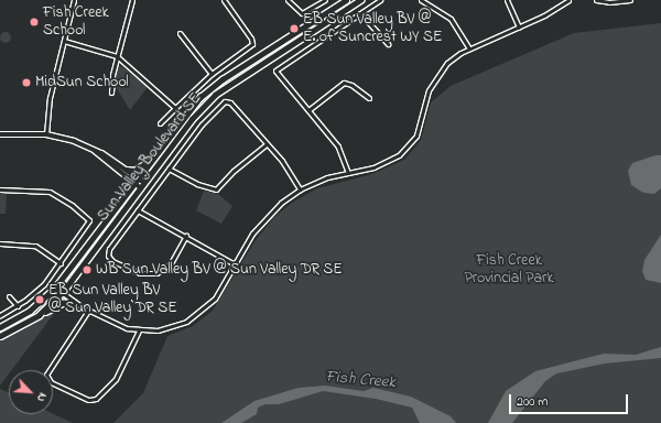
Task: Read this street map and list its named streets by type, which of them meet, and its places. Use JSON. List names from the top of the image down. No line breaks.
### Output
{"streets":{"main road":["Sun Valley Boulevard SE"]},"water":["Fish Creek"],"parks":["Fish Creek Provincial Park"],"places":["Fish Creek School","EB Sun Valley BV @ E. of Suncrest WY SE","MidSun School","WB Sun Valley BV @ Sun Valley DR SE","EB Sun Valley BV @ Sun Valley DR SE"],"scale_bar":"200 m","north":"bottom right"}
